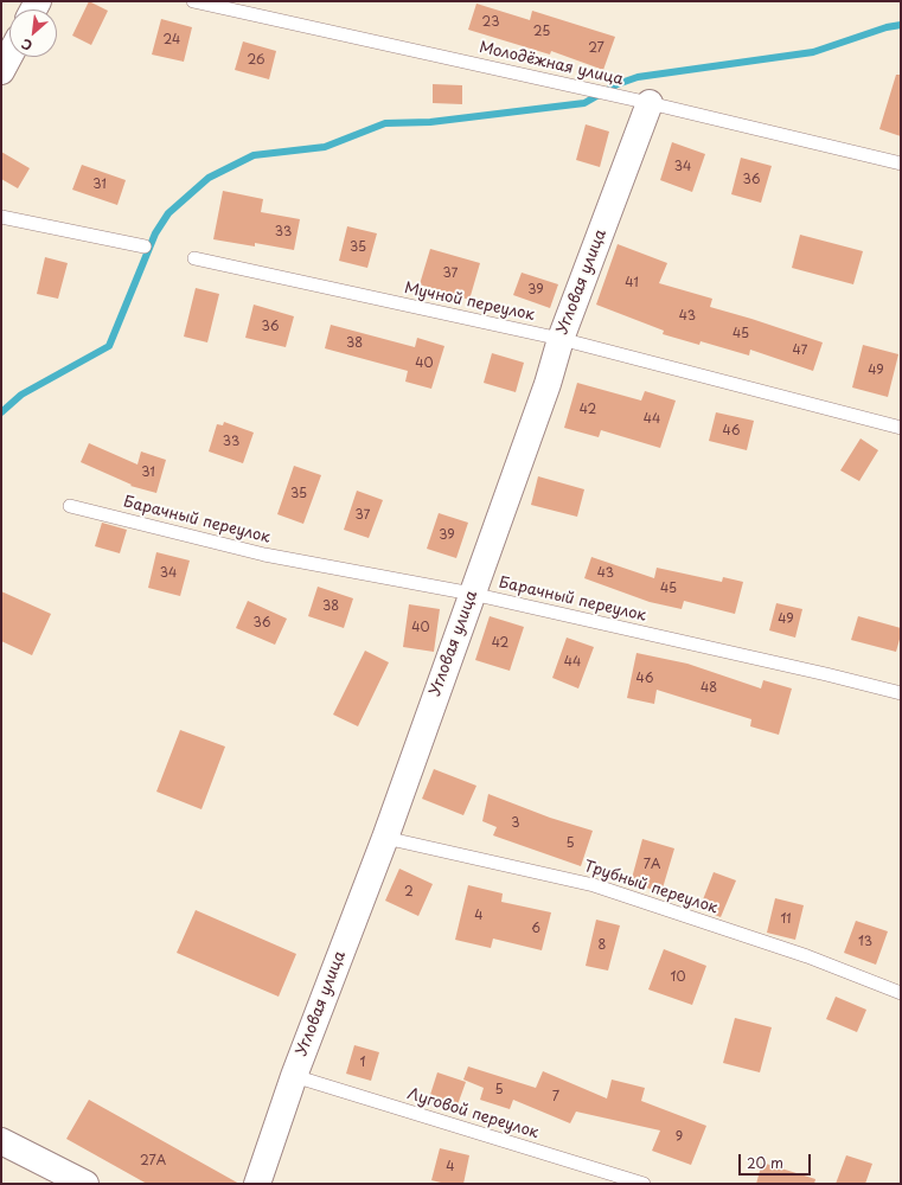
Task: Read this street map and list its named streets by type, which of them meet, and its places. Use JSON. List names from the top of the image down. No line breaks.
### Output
{"streets":{"street":["Угловая улица"],"lane":["Молодёжная улица","Мучной переулок","Барачный переулок","Трубный переулок","Луговой переулок"]},"crossings":[["Молодёжная улица","Угловая улица"],["Угловая улица","Мучной переулок"],["Угловая улица","Барачный переулок"],["Угловая улица","Трубный переулок"],["Угловая улица","Луговой переулок"]],"house_numbers":["23","25","24","27","26","34","36","31","33","35","37","41","39","43","36","45","38","47","40","49","42","44","46","33","31","35","37","39","34","43","45","38","49","36","40","42","44","46","48","3","5","7А","2","4","11","6","13","8","10","1","5","7","9","27А","4"],"scale_bar":"20 m","north":"bottom left"}
